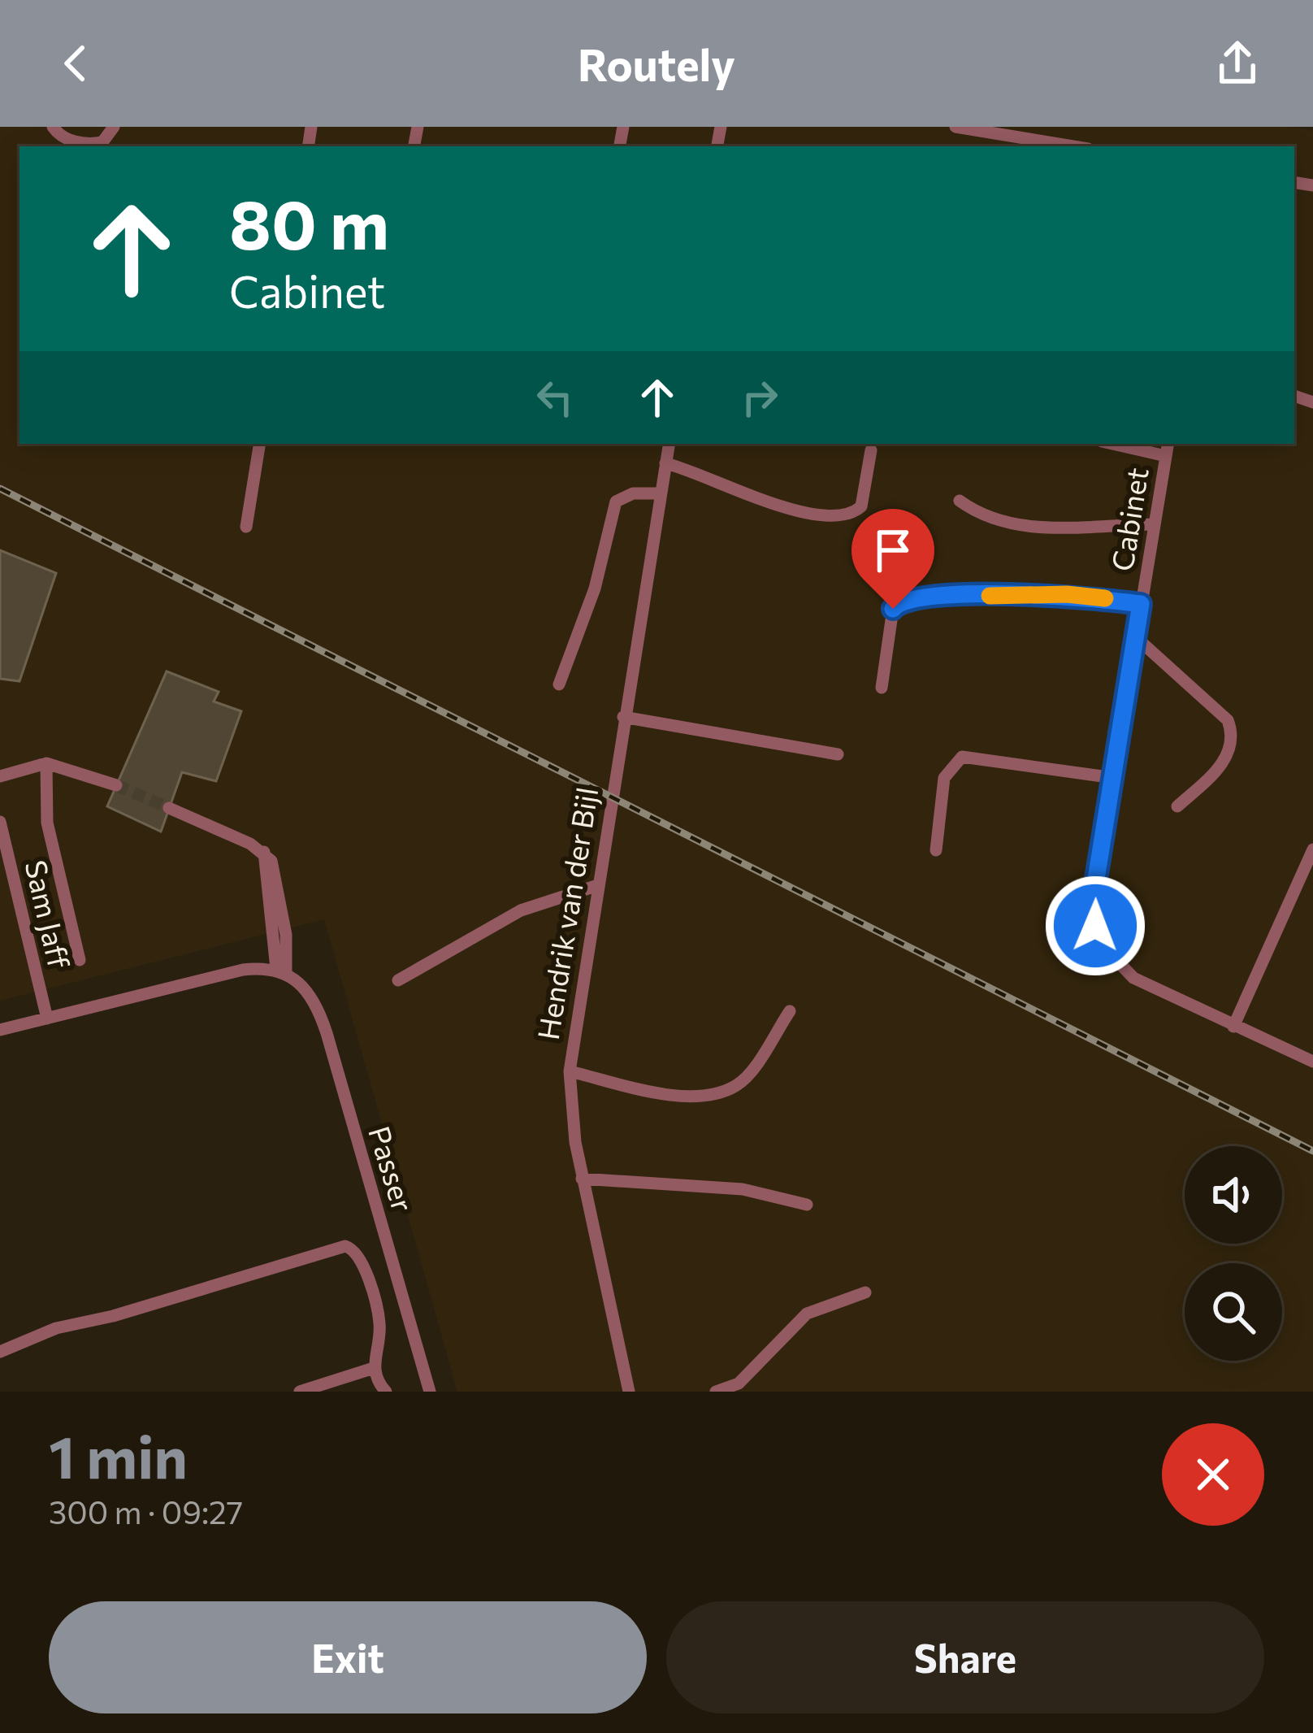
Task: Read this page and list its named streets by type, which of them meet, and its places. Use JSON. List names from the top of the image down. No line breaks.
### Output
{"streets":{"street":["Cabinet","Hendrik van der Bijl","Sam Jaff","Passer"]},"page":{"header":"Routely","turn":["80 m","Cabinet"],"heading":["1 min","300 m · 09:27"],"buttons":["Exit","Share"]}}
